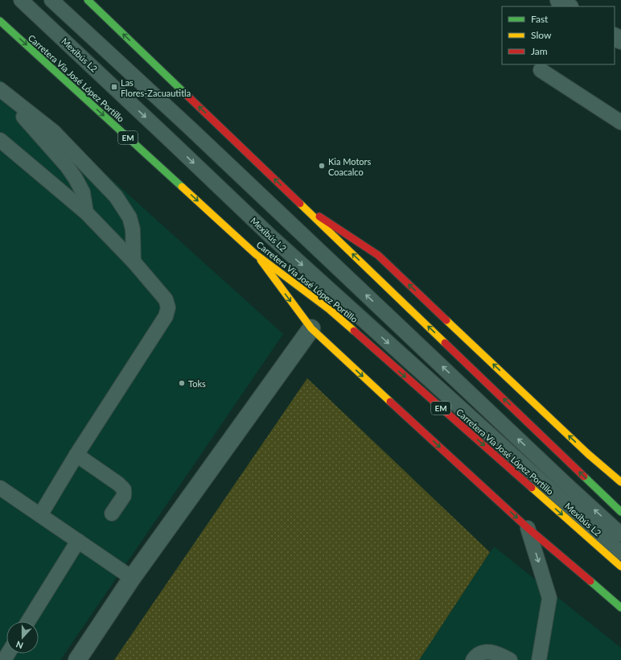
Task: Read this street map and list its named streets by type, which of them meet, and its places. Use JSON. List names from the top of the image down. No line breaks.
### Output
{"streets":{"main road":["Carretera Vía José López Portillo","EM"],"lane":["Mexibús L2"]},"places":{"transit":["Las Flores-Zacuautitla"],"other":["Kia Motors Coacalco","Toks"]},"legend":["Fast","Slow","Jam"],"north":"bottom"}
